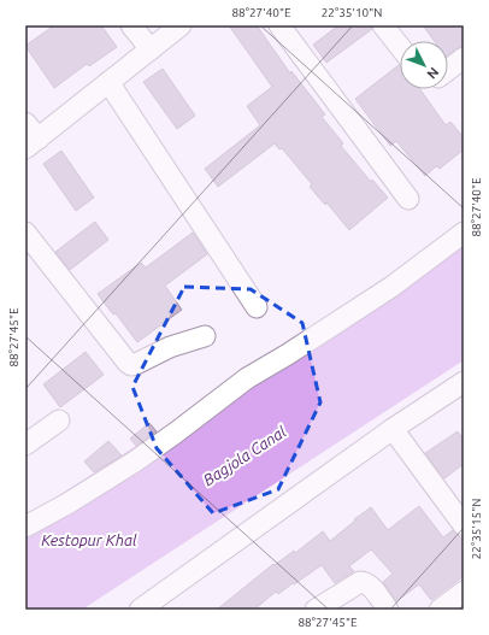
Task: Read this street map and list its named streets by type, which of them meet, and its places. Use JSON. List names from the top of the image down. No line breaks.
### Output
{"water":["Bagjola Canal","Kestopur Khal"],"north":"bottom right","coordinates":["88°27'40\"E","22°35'10\"N","88°27'45\"E","22°35'15\"N"]}
